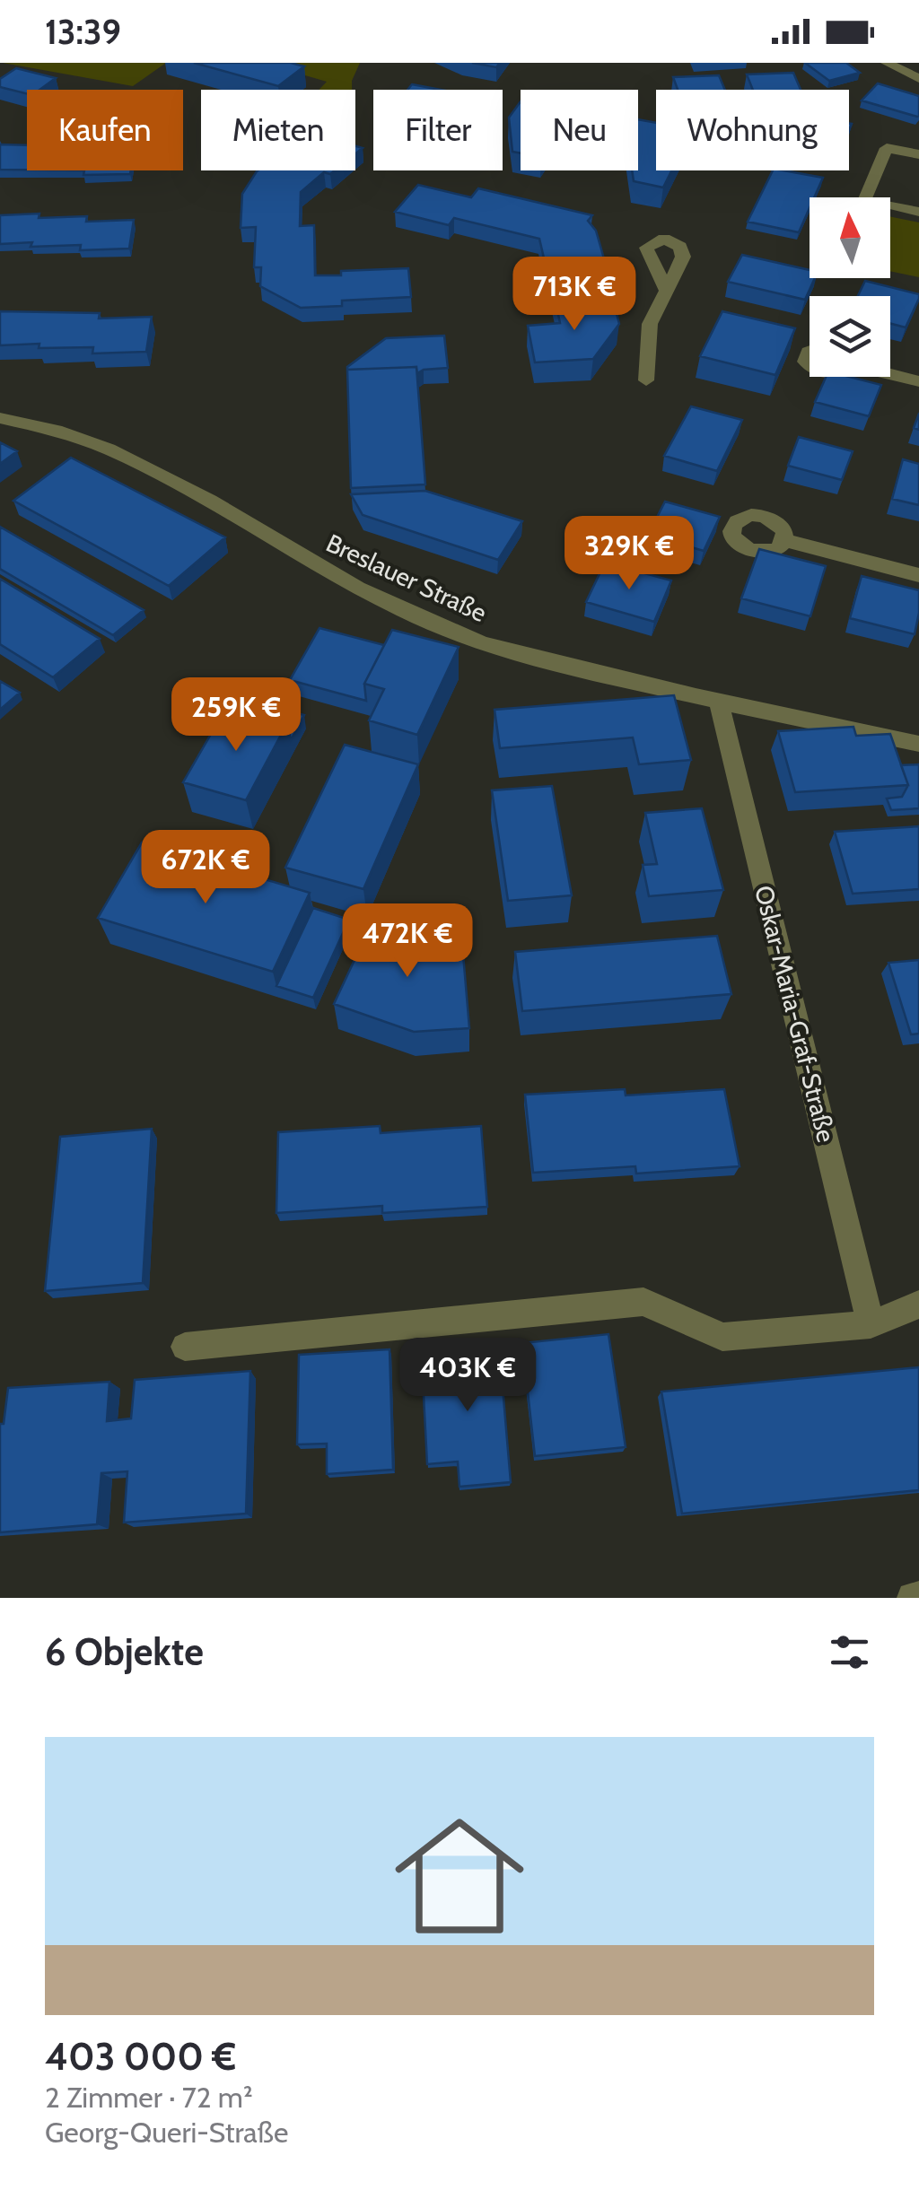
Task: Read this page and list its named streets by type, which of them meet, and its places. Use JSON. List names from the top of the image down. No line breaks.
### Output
{"streets":{"street":["Breslauer Straße","Oskar-Maria-Graf-Straße"]},"crossings":[["Breslauer Straße","Oskar-Maria-Graf-Straße"]],"north":"top","page":{"status":"13:39","chip":["Kaufen","Mieten","Filter","Neu","Wohnung"],"price":["713K €","329K €","259K €","672K €","472K €","403K €"],"heading":"6 Objekte","list":[{"name":"403 000 €","note":"2 Zimmer · 72 m² · Georg-Queri-Straße"}]}}
